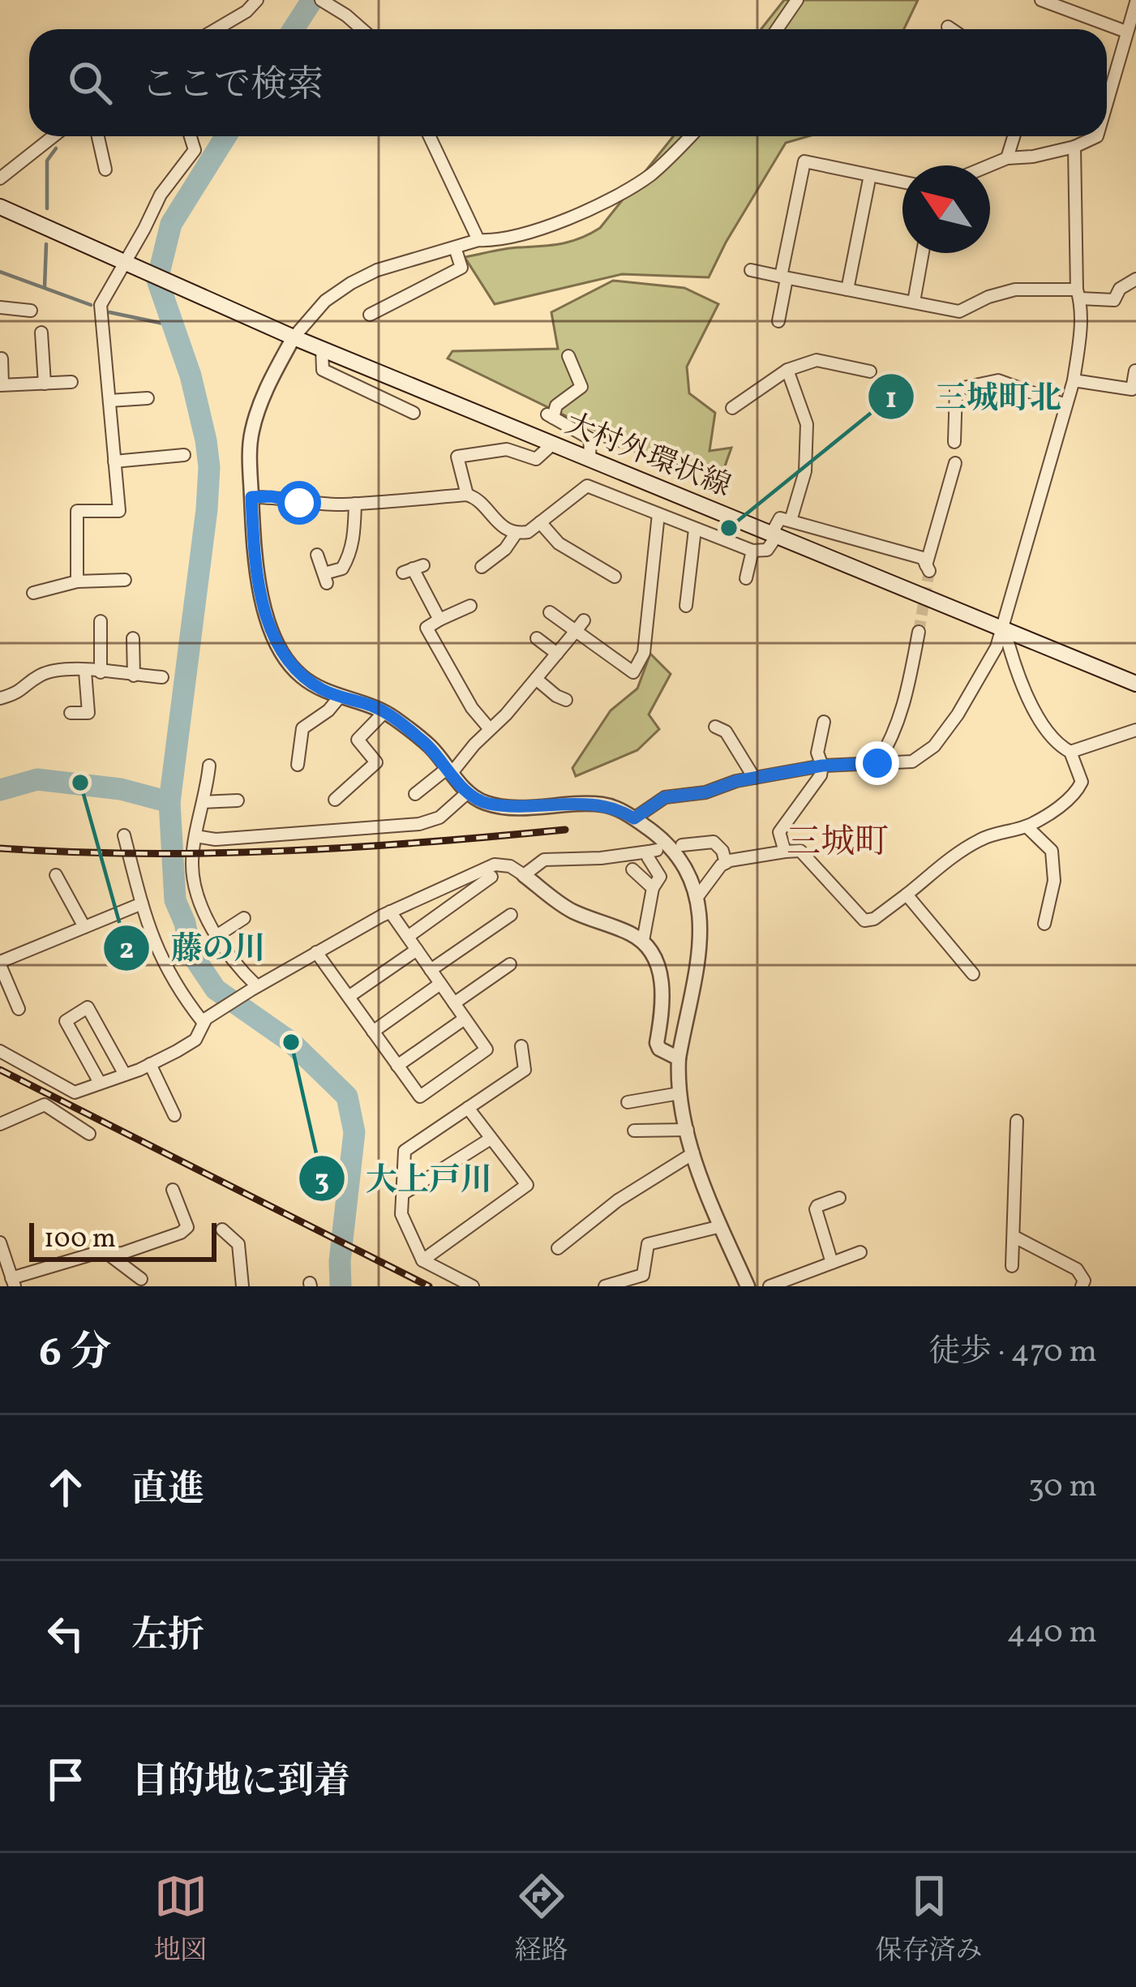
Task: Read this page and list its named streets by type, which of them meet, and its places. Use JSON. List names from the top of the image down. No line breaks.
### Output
{"streets":{"main road":["大村外環状線"]},"districts":["三城町"],"places":["三城町北","藤の川","大上戸川"],"scale_bar":"100 m","north":"top left","page":{"search":"ここで検索","scale":"100 m","heading":["6 分","徒歩 · 470 m"],"list":[["直進","30 m"],["左折","440 m"],"目的地に到着"],"nav":["地図","経路","保存済み"]}}
